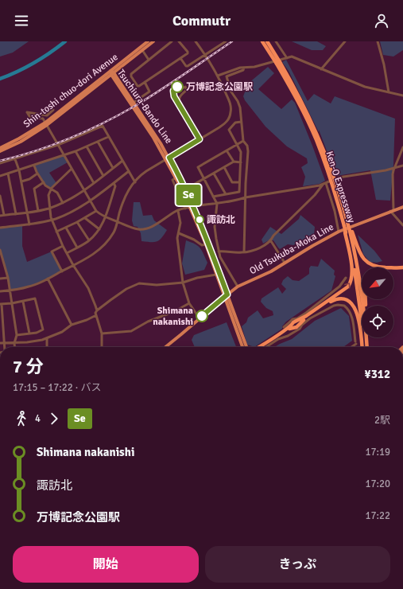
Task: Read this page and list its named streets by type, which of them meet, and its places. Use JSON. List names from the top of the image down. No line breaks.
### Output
{"streets":{"highway":["Ken-O Expressway"],"main road":["Shin-toshi chuo-dori Avenue","Tsuchiura-Bando Line","Old Tsukuba-Moka Line"]},"crossings":[["Shin-toshi chuo-dori Avenue","Tsuchiura-Bando Line"],["Tsuchiura-Bando Line","Old Tsukuba-Moka Line"]],"places":["万博記念公園駅","諏訪北","Shimana nakanishi"],"lines":["bus line Se"],"north":"bottom left","page":{"header":"Commutr","on_map":"Se","heading":["7 分","17:15 – 17:22 · バス","¥312"],"legs":["4","Se","2駅"],"list":[{"name":"Shimana nakanishi","value":"17:19"},{"name":"諏訪北","value":"17:20"},{"name":"万博記念公園駅","value":"17:22"}],"buttons":["開始","きっぷ"]}}
